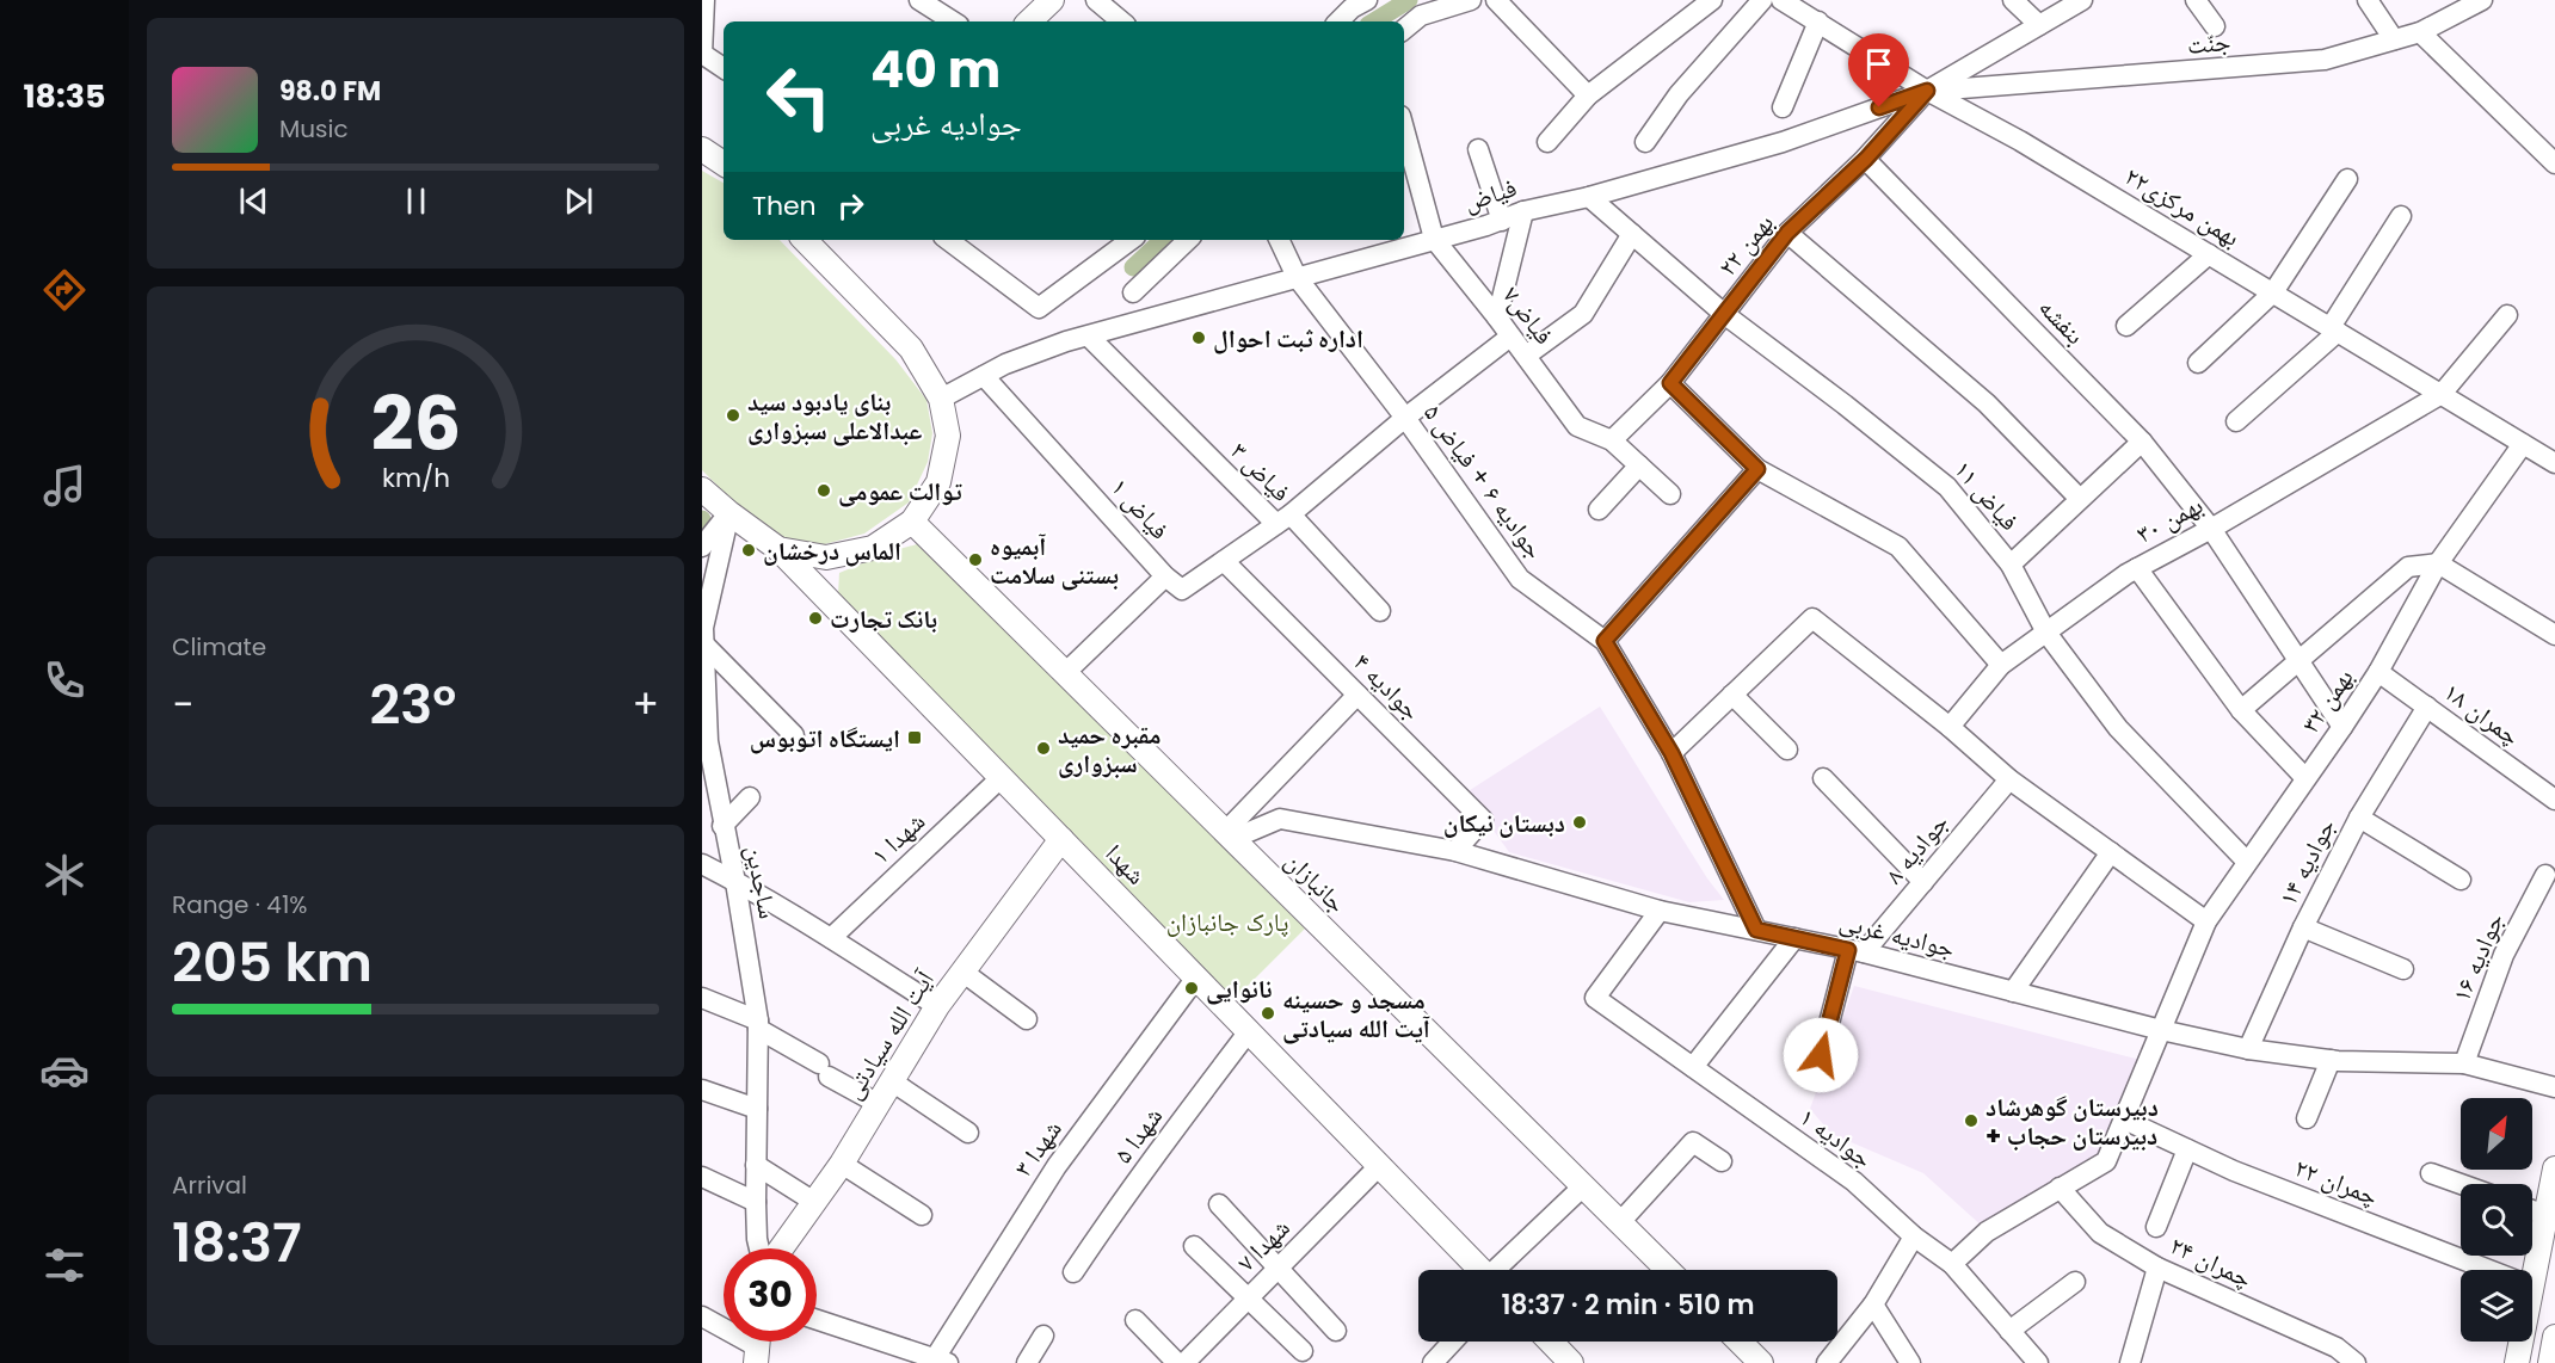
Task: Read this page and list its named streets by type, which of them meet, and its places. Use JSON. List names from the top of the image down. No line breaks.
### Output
{"streets":{"main road":["شهدا","جانبازان","آیت الله سیادتی"],"street":["جنّت","فیاض","۲۲بهمن مرکزی","بهمن ۲۲","فیاض۷","بنفشه","فیاض ۳","جوادیه ۶ + فیاض ۵","فیاض ۱۱","فیاض ۱","بهمن ۳۰","جوادیه ۴","بهمن ۳۲","چمران ۱۸","شهدا ۱","جوادیه ۸","جوادیه ۱۴","ساجدین","جوادیه غربی","جوادیه ۱۶","شهدا ۵","جوادیه ۱","شهدا ۳","چمران ۲۲","شهدا ۷","چمران ۲۴"]},"crossings":[["جنّت","فیاض"],["جنّت","۲۲بهمن مرکزی"],["جنّت","بهمن ۲۲"],["فیاض","۲۲بهمن مرکزی"],["فیاض","بهمن ۲۲"],["فیاض","فیاض۷"],["فیاض","فیاض ۳"],["فیاض","جوادیه ۶ + فیاض ۵"],["فیاض","فیاض ۱۱"],["فیاض","فیاض ۱"],["۲۲بهمن مرکزی","بهمن ۲۲"],["۲۲بهمن مرکزی","بهمن ۳۰"],["۲۲بهمن مرکزی","بهمن ۳۲"],["بهمن ۲۲","فیاض۷"],["بهمن ۲۲","بنفشه"],["بهمن ۲۲","فیاض ۱۱"],["فیاض۷","فیاض ۳"],["بنفشه","بهمن ۳۰"],["بنفشه","بهمن ۳۲"],["فیاض ۳","جوادیه ۶ + فیاض ۵"],["فیاض ۳","فیاض ۱"],["جوادیه ۶ + فیاض ۵","جوادیه غربی"],["فیاض ۱۱","بهمن ۳۰"],["فیاض ۱۱","بهمن ۳۲"],["فیاض ۱","جوادیه ۴"],["جوادیه ۴","جوادیه غربی"],["بهمن ۳۲","چمران ۱۸"],["بهمن ۳۲","جوادیه غربی"],["بهمن ۳۲","جوادیه ۱"],["بهمن ۳۲","چمران ۲۲"],["بهمن ۳۲","چمران ۲۴"],["چمران ۱۸","جوادیه ۱۴"],["شهدا ۱","شهدا"],["جوادیه ۸","جوادیه غربی"],["جوادیه ۱۴","جوادیه غربی"],["شهدا","ساجدین"],["شهدا","آیت الله سیادتی"],["شهدا","شهدا ۵"],["شهدا","شهدا ۳"],["شهدا","شهدا ۷"],["جانبازان","جوادیه غربی"],["جوادیه غربی","جوادیه ۱۶"],["جوادیه غربی","جوادیه ۱"]],"parks":["پارک جانبازان"],"places":{"other":["اداره ثبت احوال","بنای یادبود سید عبدالاعلی سبزواری","توالت عمومی","الماس درخشان","آبمیوه بستنی سلامت","بانک تجارت","مقبره حمید سبزواری","دبستان نیکان","نانوایی","مسجد و حسینه آیت الله سیادتی","دبیرستان گوهرشاد + دبیرستان حجاب"],"transit":["ایستگاه اتوبوس"]},"north":"top right","page":{"tabs":"18:35","turn":["40 m","جوادیه غربی"],"song":["98.0 FM","Music"],"then":"Then","tile":["Climate",["Range · 41%","205 km"],["Arrival","18:37"]],"heat":["−","23°","+"],"limit":"30","trip":"18:37 · 2 min · 510 m","gauge":["26","km/h"]}}
